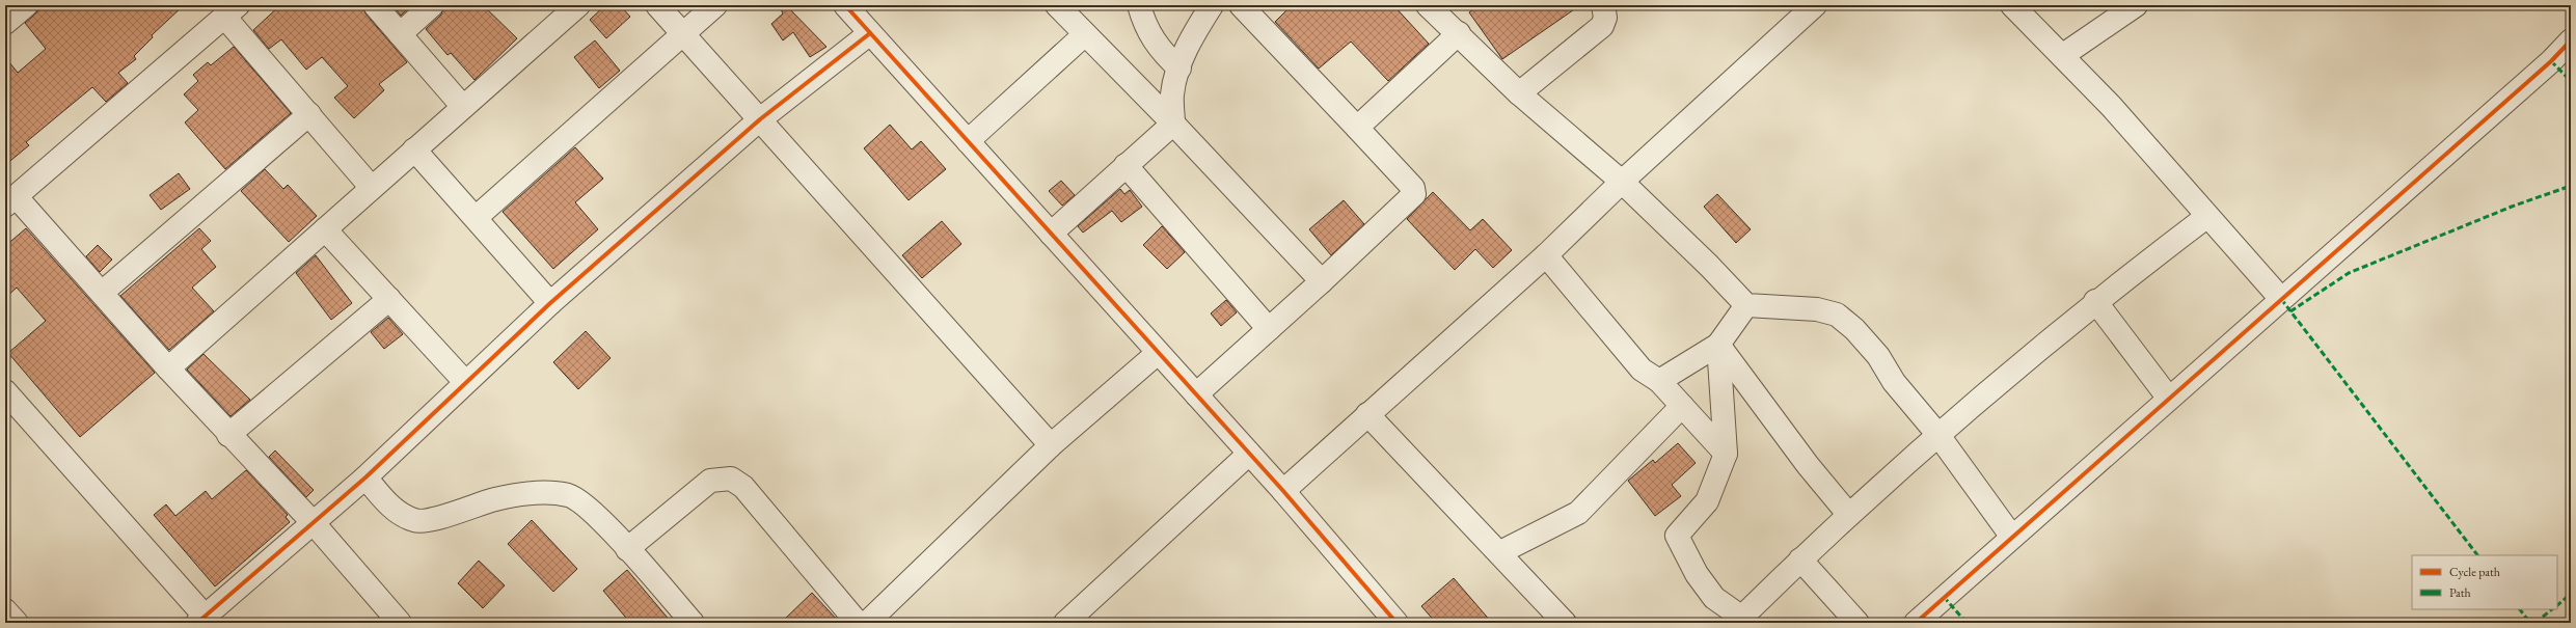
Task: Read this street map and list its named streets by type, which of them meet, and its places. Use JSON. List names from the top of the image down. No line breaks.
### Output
{"legend":["Cycle path","Path"]}
